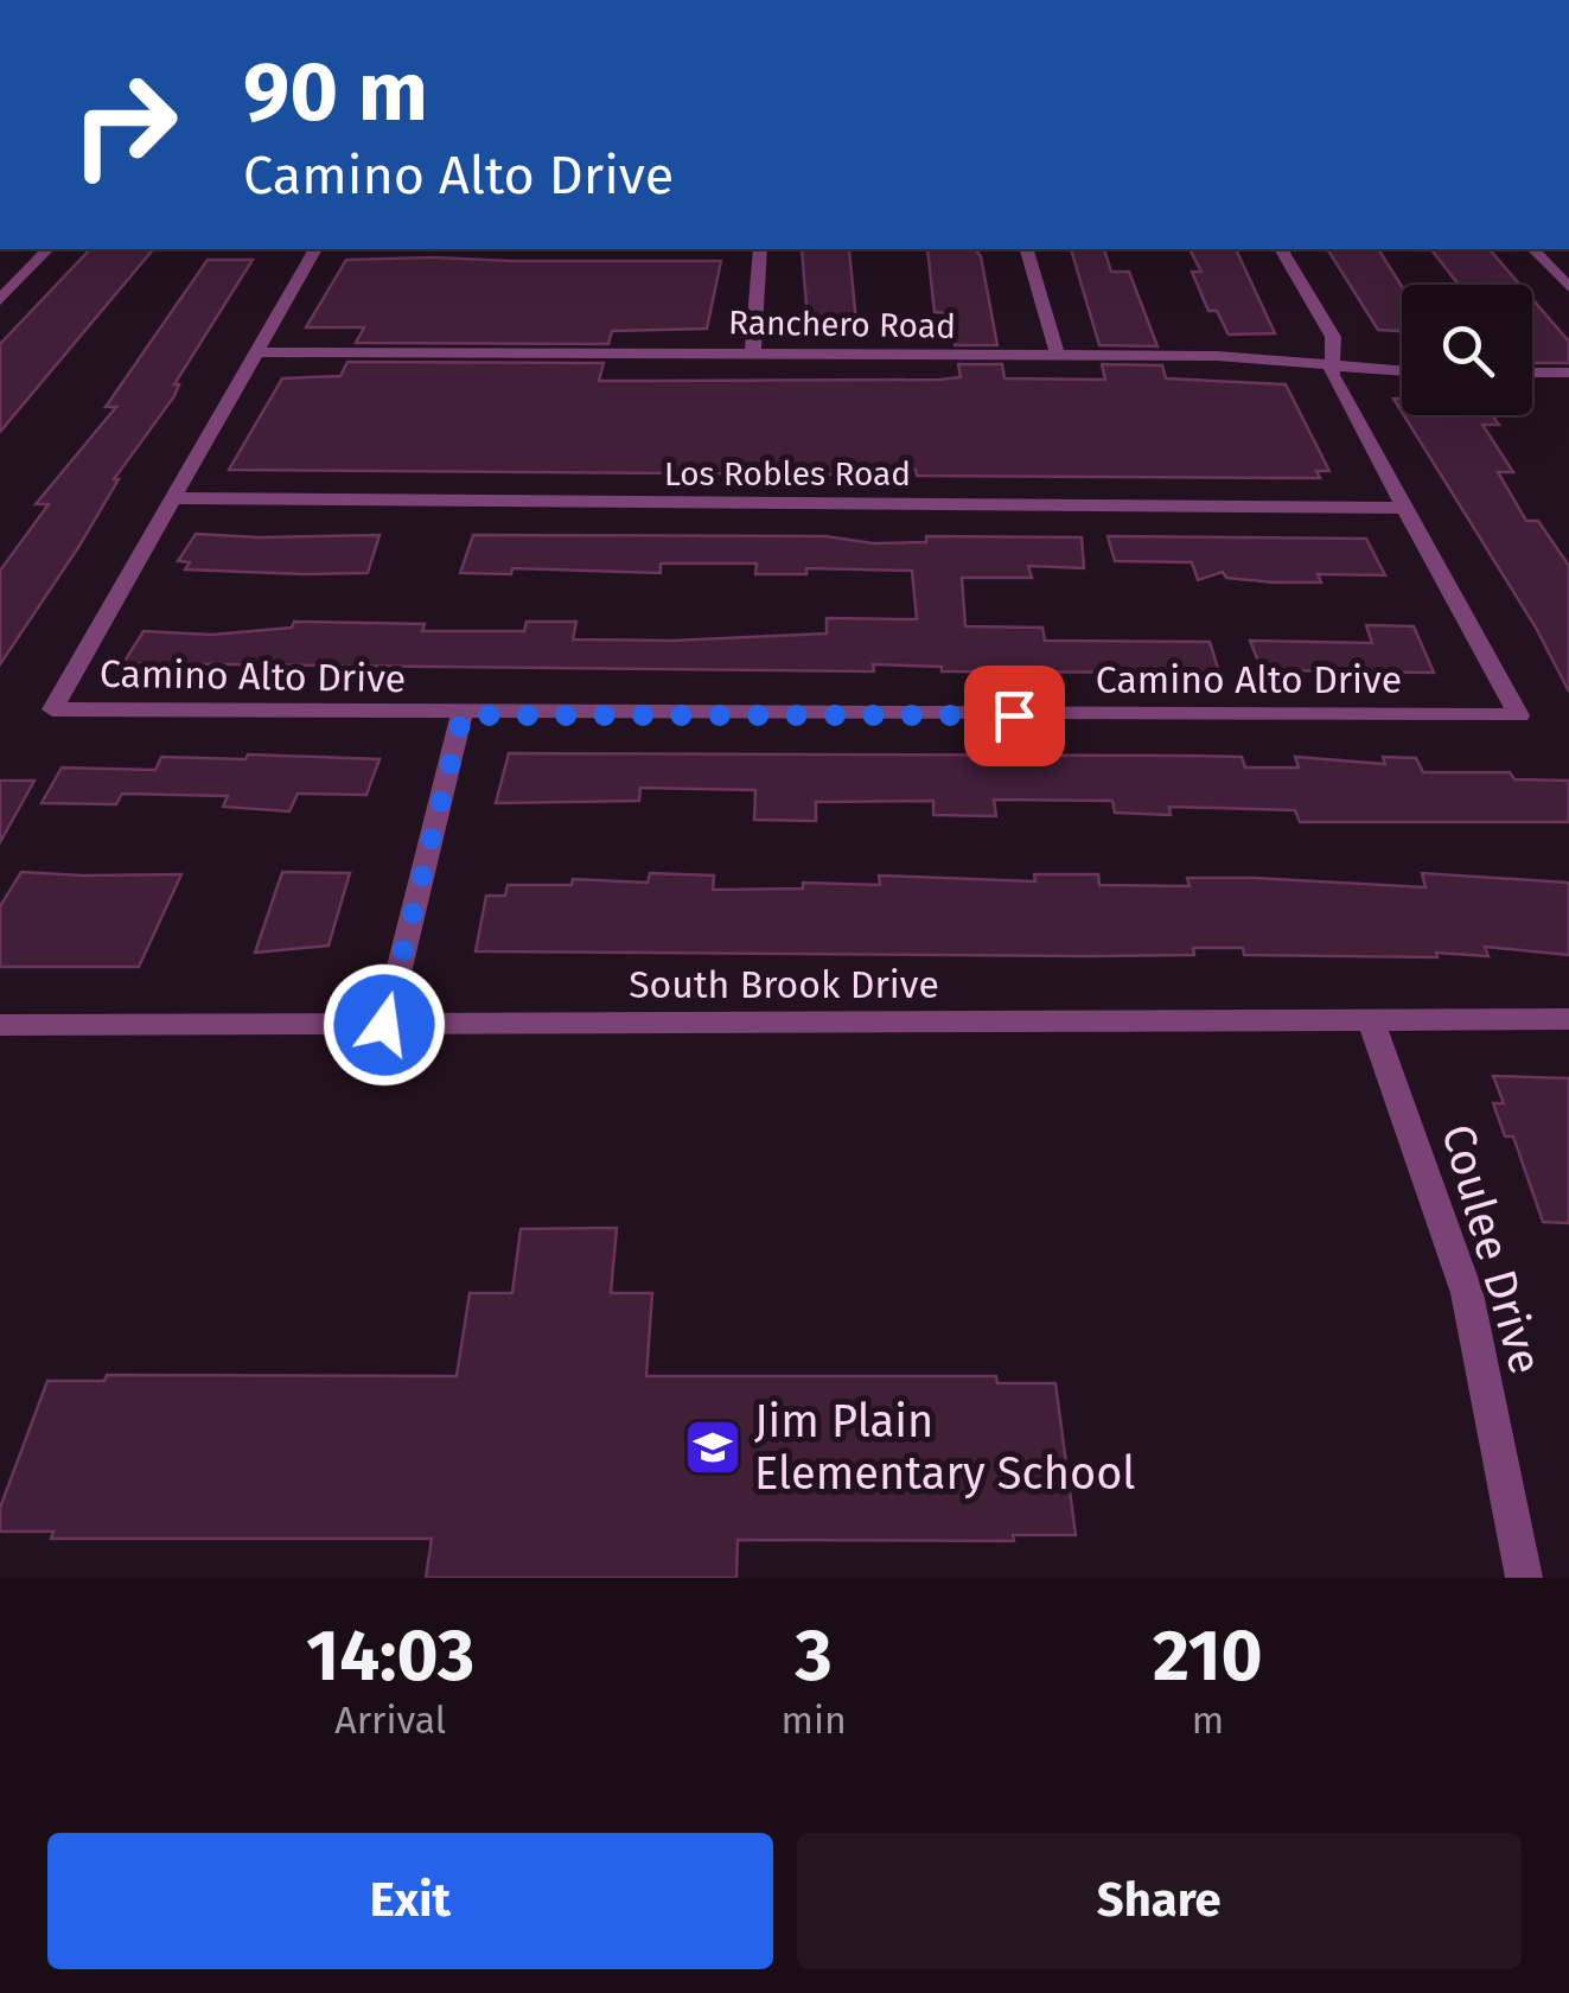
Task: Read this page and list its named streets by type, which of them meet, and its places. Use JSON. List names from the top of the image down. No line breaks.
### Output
{"streets":{"street":["Ranchero Road","Los Robles Road","Camino Alto Drive","South Brook Drive","Coulee Drive"]},"crossings":[["Los Robles Road","Camino Alto Drive"],["South Brook Drive","Coulee Drive"]],"places":{"school or university":["Jim Plain Elementary School"]},"page":{"turn":["90 m","Camino Alto Drive"],"eta":["14:03","Arrival","3","min","210","m"],"buttons":["Exit","Share"]}}
